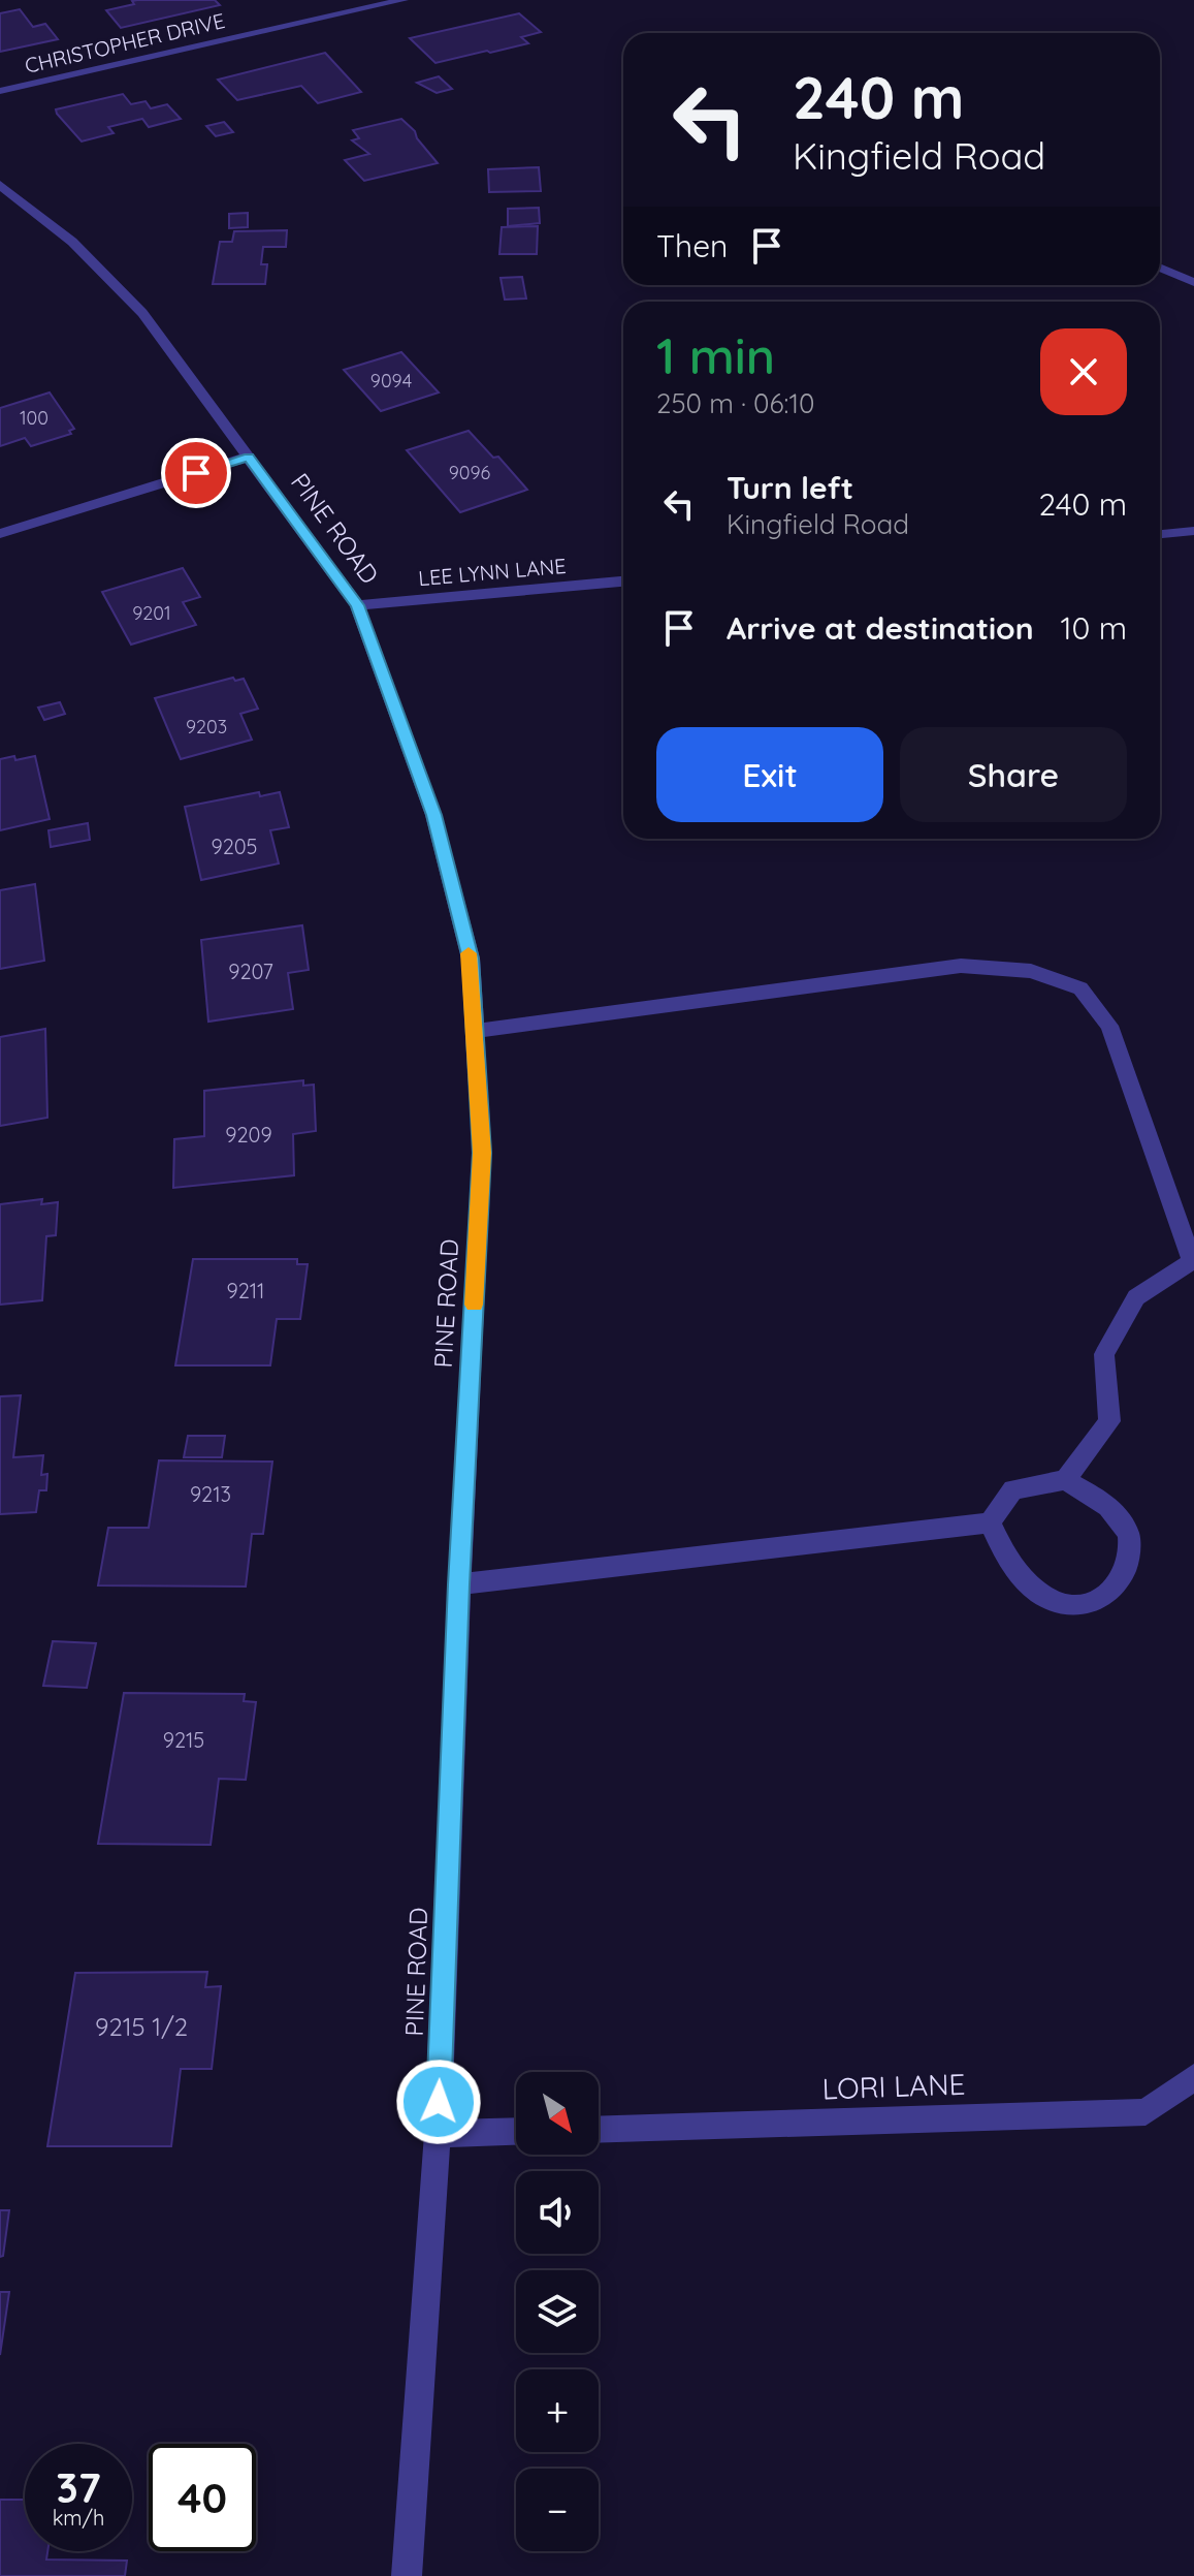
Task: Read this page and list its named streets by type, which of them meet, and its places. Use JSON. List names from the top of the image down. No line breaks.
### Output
{"streets":{"street":["CHRISTOPHER DRIVE","PINE ROAD","LEE LYNN LANE","LORI LANE"]},"crossings":[["PINE ROAD","LEE LYNN LANE"]],"house_numbers":["9094","100","9096","9201","9203","9205","9207","9209","9211","9213","9215","9215 1/2"],"north":"bottom right","page":{"turn":["240 m","Kingfield Road"],"then":"Then","heading":["1 min","250 m · 06:10"],"list":[{"name":"Turn left","note":"Kingfield Road","value":"240 m"},{"name":"Arrive at destination","value":"10 m"}],"buttons":["Exit","Share"],"map_buttons":["+","−"],"speed":"37 km/h","limit":"40"}}
